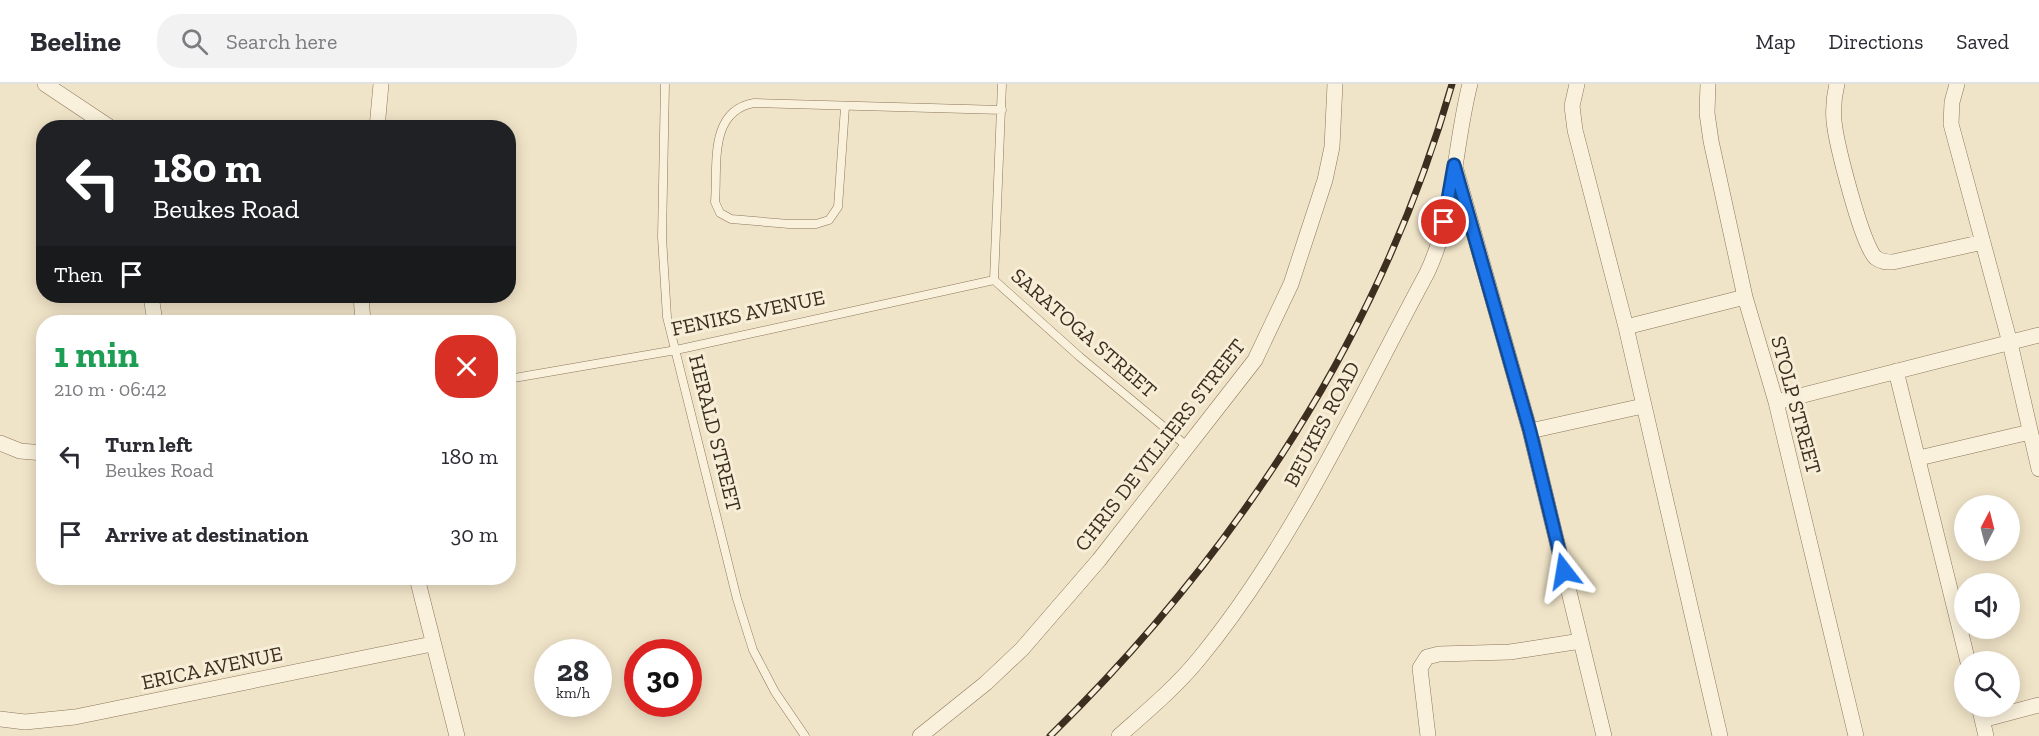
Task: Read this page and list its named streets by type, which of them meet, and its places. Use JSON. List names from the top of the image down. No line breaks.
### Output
{"streets":{"street":["STOLP STREET","BEUKES ROAD","CHRIS DE VILLIERS STREET","ERICA AVENUE"],"lane":["FENIKS AVENUE","SARATOGA STREET","HERALD STREET"]},"crossings":[["FENIKS AVENUE","SARATOGA STREET"],["FENIKS AVENUE","HERALD STREET"],["SARATOGA STREET","CHRIS DE VILLIERS STREET"]],"north":"top","page":{"header":"Beeline","search":"Search here","nav":["Map","Directions","Saved"],"turn":["180 m","Beukes Road"],"then":"Then","heading":["1 min","210 m · 06:42"],"list":[{"name":"Turn left","note":"Beukes Road","value":"180 m"},{"name":"Arrive at destination","value":"30 m"}],"speed":"28 km/h","limit":"30"}}
